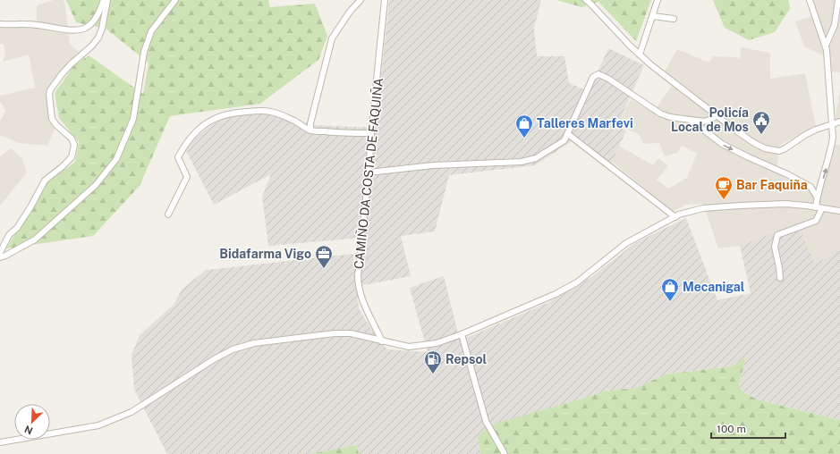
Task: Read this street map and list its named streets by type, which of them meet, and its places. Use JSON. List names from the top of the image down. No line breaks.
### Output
{"streets":{"street":["CAMIÑO DA COSTA DE FAQUIÑA"]},"places":{"public building":["Policía Local de Mos"],"shop":["Talleres Marfevi","Mecanigal"],"cafe":["Bar Faquiña"],"office":["Bidafarma Vigo"],"fuel station":["Repsol"]},"scale_bar":"100 m","north":"bottom left"}
